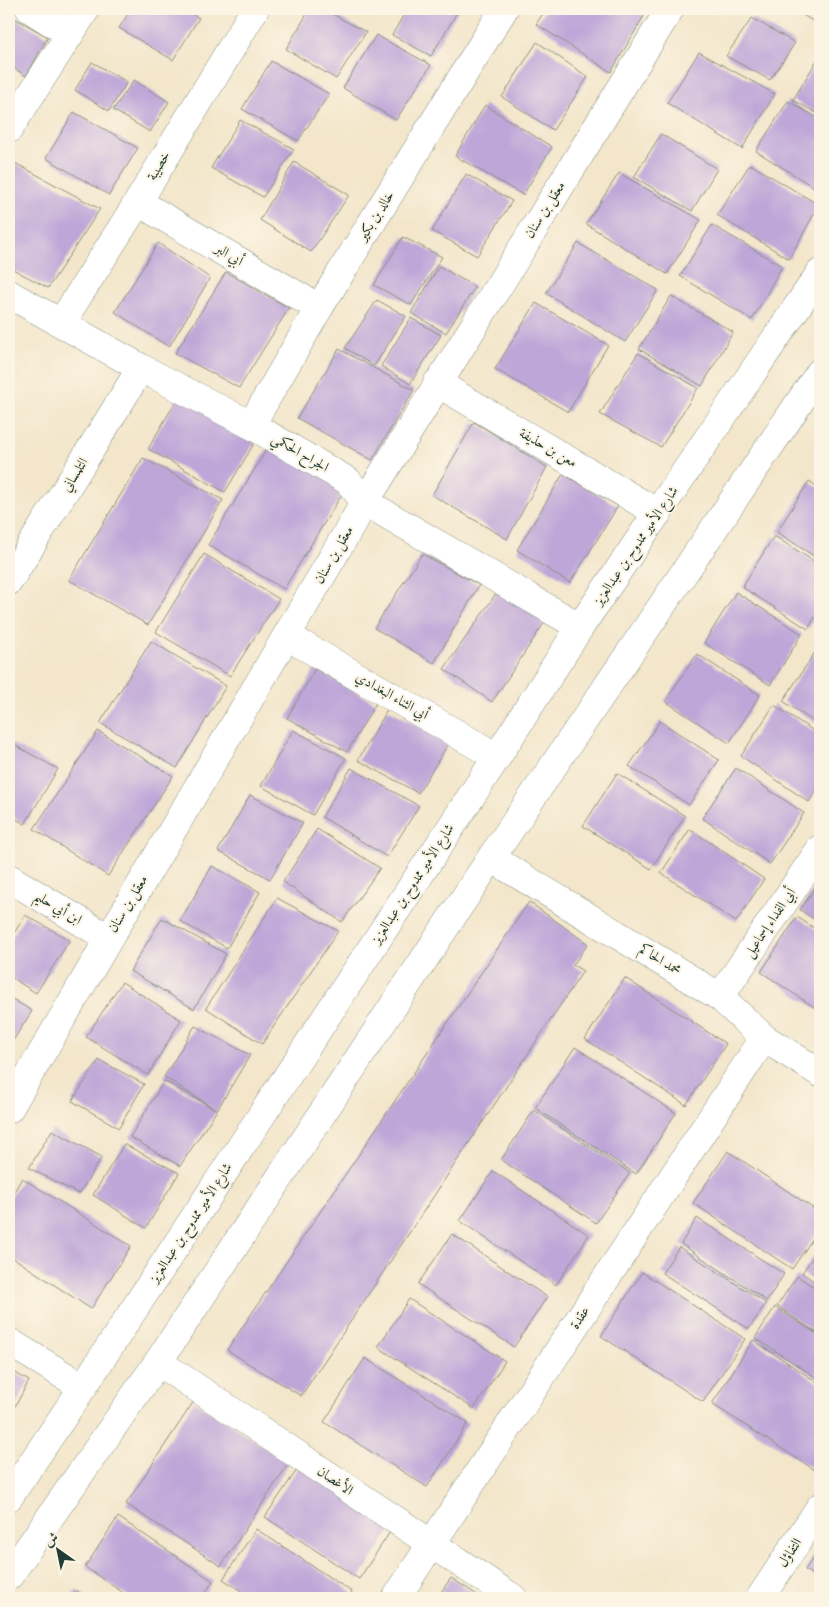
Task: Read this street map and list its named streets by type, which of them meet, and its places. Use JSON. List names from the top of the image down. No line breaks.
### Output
{"streets":{"street":["خصيبة","معقل بن سنان","خالد بن بكير","أبي البر","معن بن حذيفة","الجراح الحكمي","التلمساني","شارع الأمير ممدوح بن عبدالعزيز","أبي الثناء البغدادي","ابن أبي حليم","أبي الفداء إسماعيل","محمد الحاكم","عقدة","الأغصان","التفاؤل"]},"crossings":[["خصيبة","أبي البر"],["خصيبة","الجراح الحكمي"],["معقل بن سنان","معن بن حذيفة"],["معقل بن سنان","الجراح الحكمي"],["معقل بن سنان","أبي الثناء البغدادي"],["معقل بن سنان","ابن أبي حليم"],["خالد بن بكير","أبي البر"],["خالد بن بكير","الجراح الحكمي"],["معن بن حذيفة","شارع الأمير ممدوح بن عبدالعزيز"],["الجراح الحكمي","التلمساني"],["الجراح الحكمي","شارع الأمير ممدوح بن عبدالعزيز"],["شارع الأمير ممدوح بن عبدالعزيز","أبي الثناء البغدادي"],["أبي الفداء إسماعيل","محمد الحاكم"],["محمد الحاكم","عقدة"],["عقدة","الأغصان"]],"north":"top left"}
